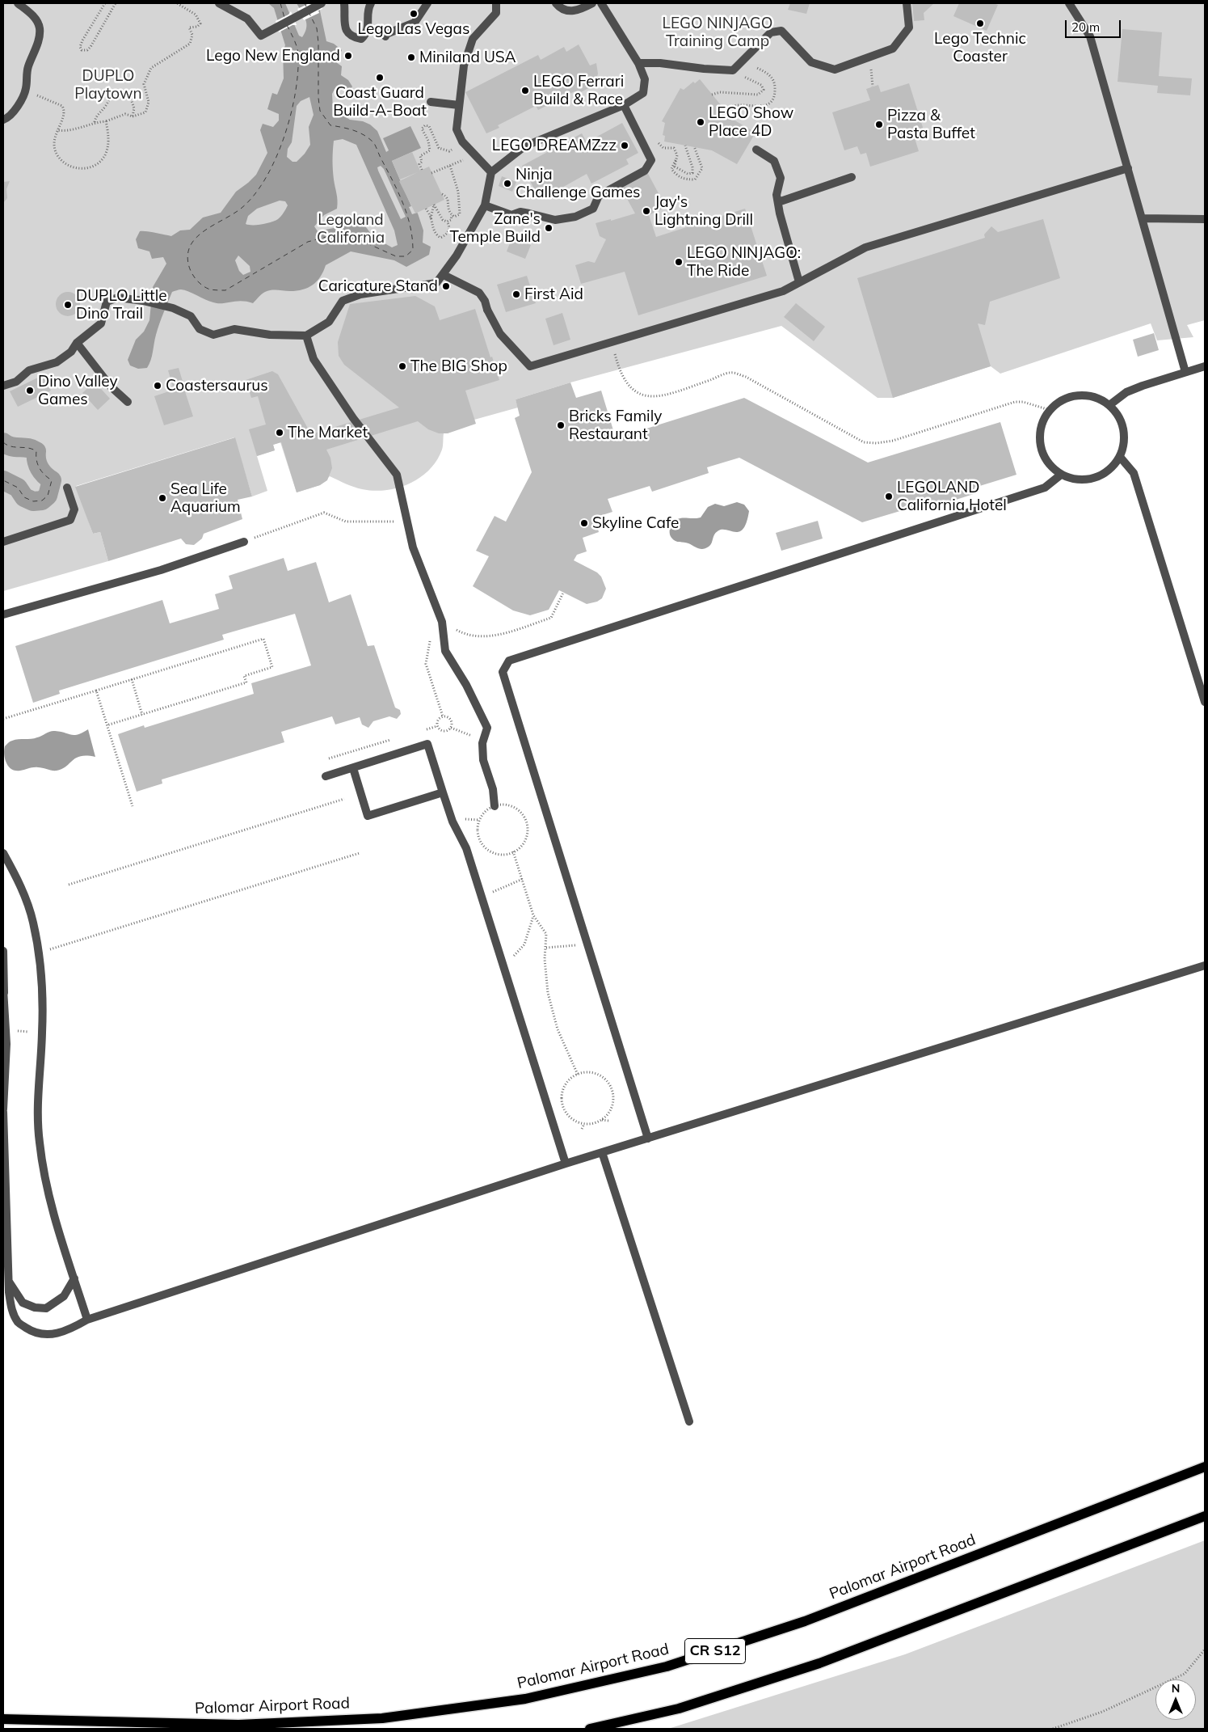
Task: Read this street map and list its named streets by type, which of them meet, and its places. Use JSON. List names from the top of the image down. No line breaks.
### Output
{"streets":{"main road":["Palomar Airport Road","CR S12"]},"parks":["LEGO NINJAGO Training Camp","DUPLO Playtown","Legoland California"],"places":["Lego Las Vegas","Lego Technic Coaster","Lego New England","Miniland USA","Coast Guard Build-A-Boat","LEGO Ferrari Build & Race","LEGO Show Place 4D","Pizza & Pasta Buffet","LEGO DREAMZzz","Ninja Challenge Games","Jay's Lightning Drill","Zane's Temple Build","LEGO NINJAGO: The Ride","Caricature Stand","First Aid","DUPLO Little Dino Trail","The BIG Shop","Coastersaurus","Dino Valley Games","Bricks Family Restaurant","The Market","LEGOLAND California Hotel","Sea Life Aquarium","Skyline Cafe"],"scale_bar":"20 m","north":"top"}
